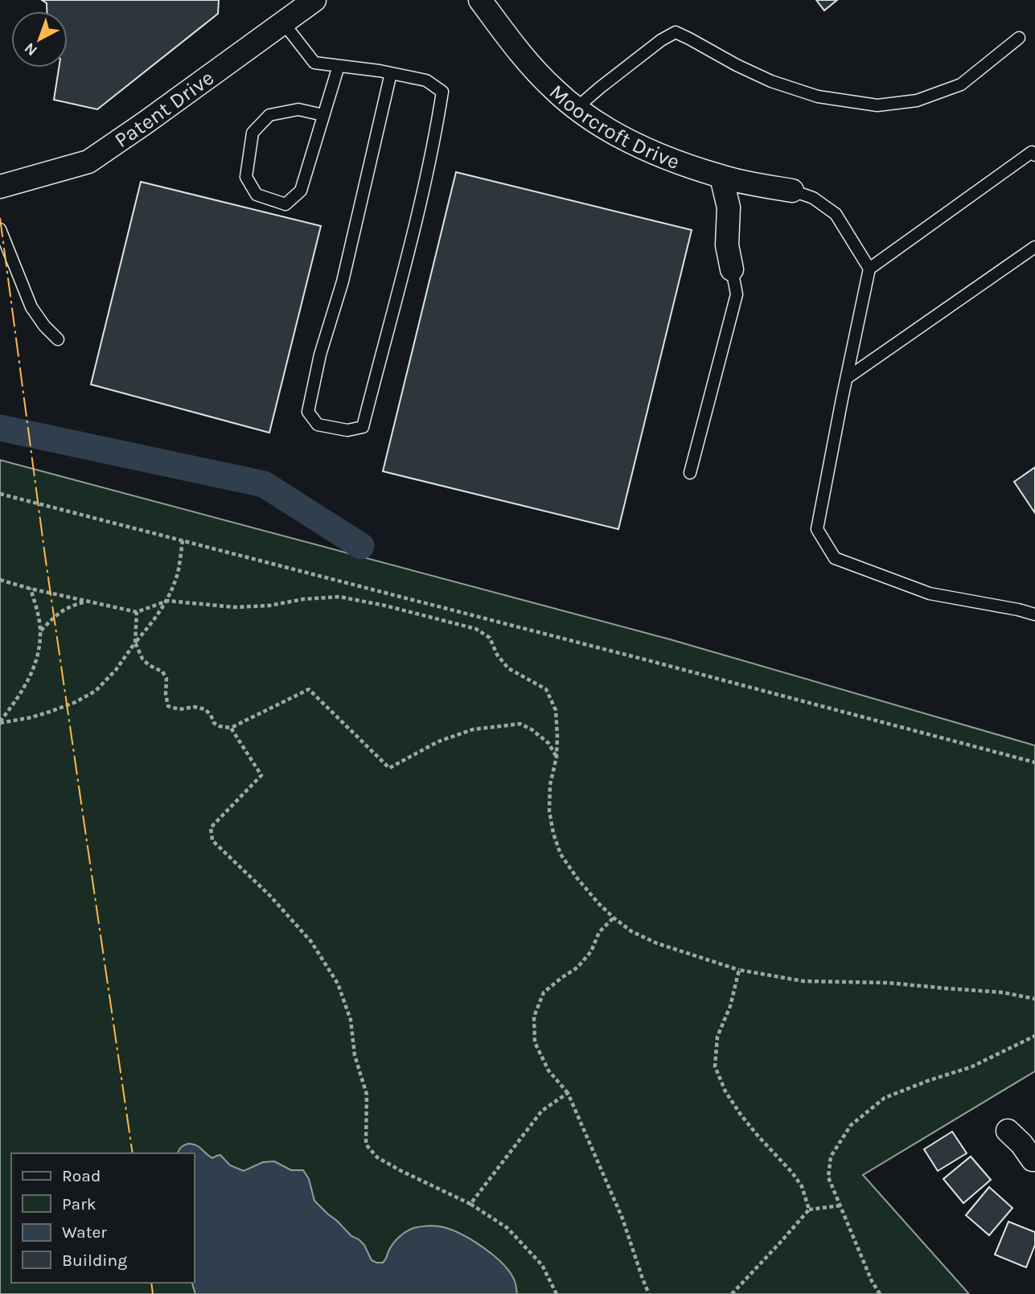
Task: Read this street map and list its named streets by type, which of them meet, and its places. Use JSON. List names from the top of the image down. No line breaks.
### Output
{"streets":{"street":["Patent Drive","Moorcroft Drive"]},"legend":["Road","Park","Water","Building"],"north":"bottom left"}
